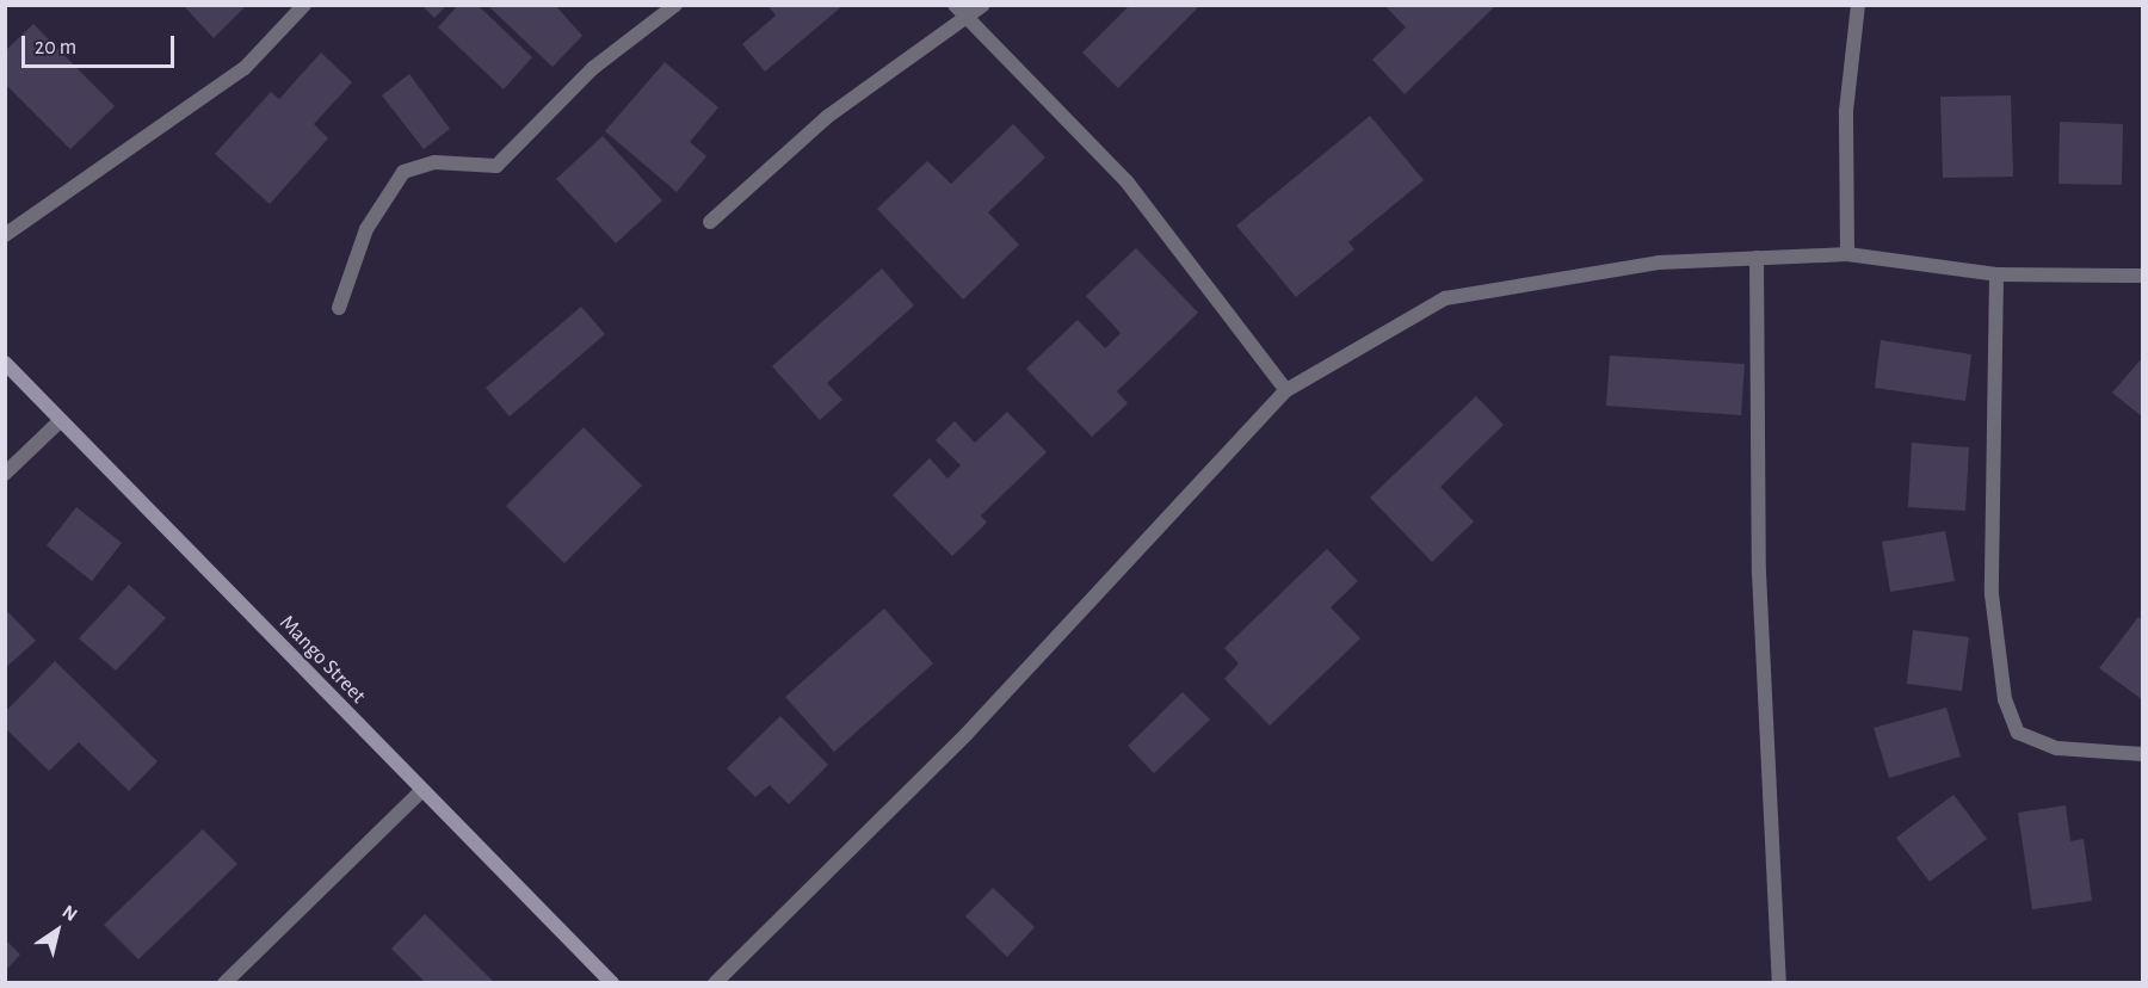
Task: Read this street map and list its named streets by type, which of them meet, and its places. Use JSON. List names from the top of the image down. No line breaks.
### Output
{"streets":{"main road":["Mango Street"]},"scale_bar":"20 m","north":"top right"}
